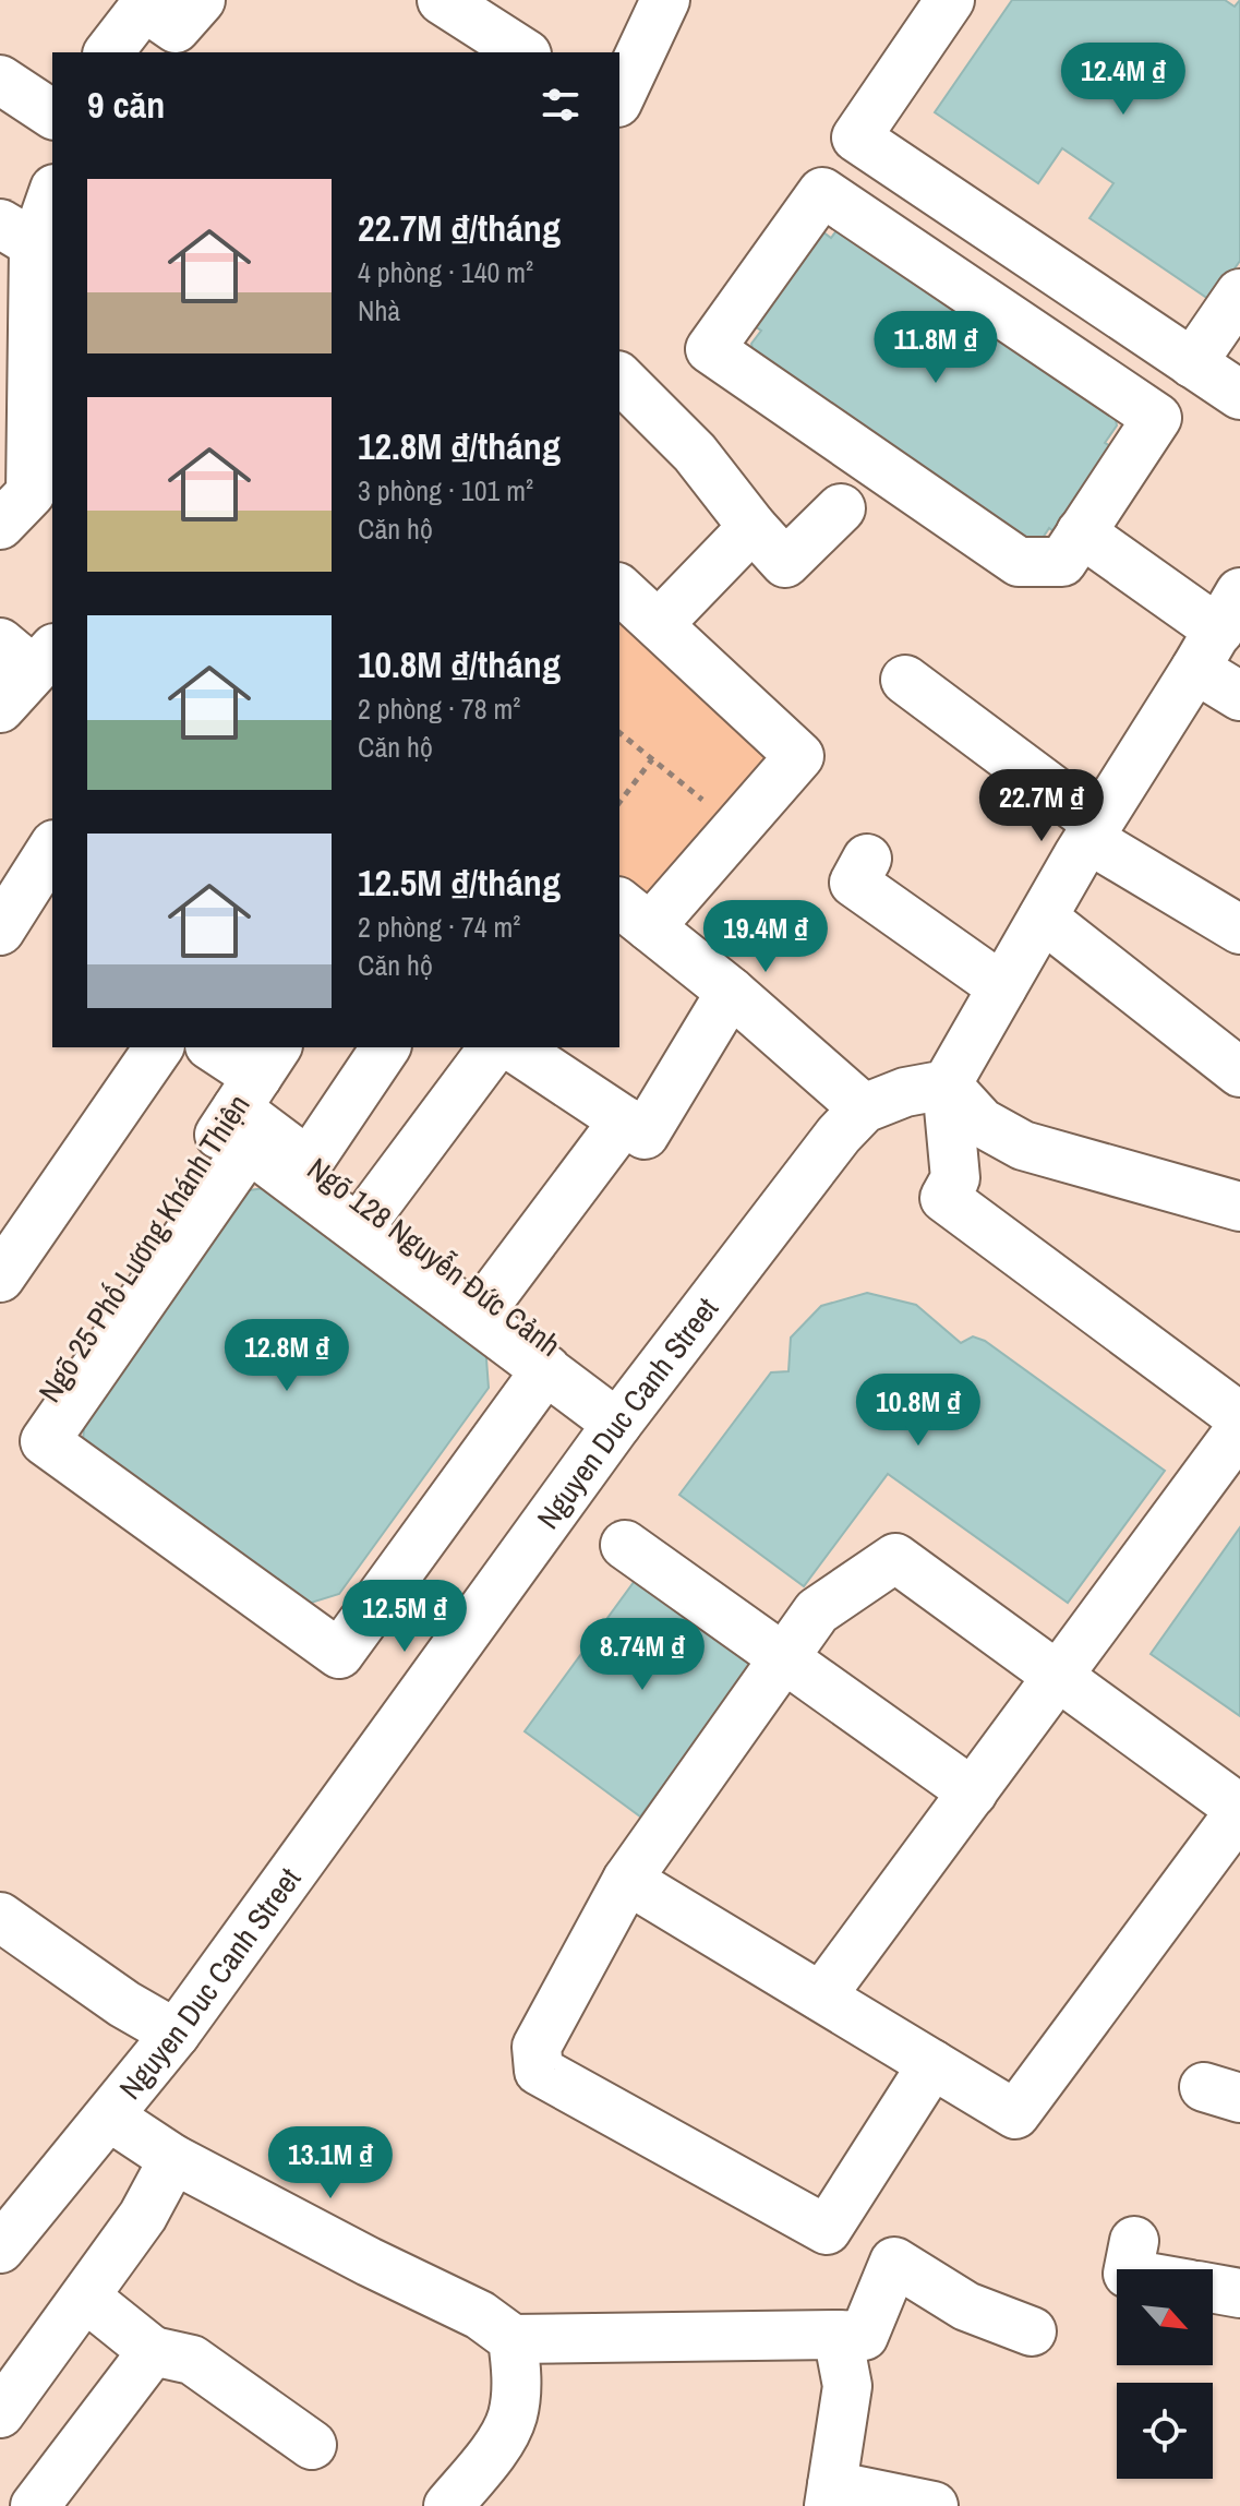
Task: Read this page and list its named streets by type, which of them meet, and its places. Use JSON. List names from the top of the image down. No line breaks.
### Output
{"streets":{"street":["Ngõ 25 Phố Lương Khánh Thiện","Ngõ 128 Nguyễn Đức Cảnh","Nguyen Duc Canh Street"]},"crossings":[["Ngõ 25 Phố Lương Khánh Thiện","Ngõ 128 Nguyễn Đức Cảnh"],["Ngõ 128 Nguyễn Đức Cảnh","Nguyen Duc Canh Street"]],"north":"bottom right","page":{"price":["12.4M ₫","11.8M ₫","22.7M ₫","19.4M ₫","12.8M ₫","10.8M ₫","12.5M ₫","8.74M ₫","13.1M ₫"],"heading":"9 căn","list":[{"name":"22.7M ₫/tháng","note":"4 phòng · 140 m² · Nhà"},{"name":"12.8M ₫/tháng","note":"3 phòng · 101 m² · Căn hộ"},{"name":"10.8M ₫/tháng","note":"2 phòng · 78 m² · Căn hộ"},{"name":"12.5M ₫/tháng","note":"2 phòng · 74 m² · Căn hộ"}]}}
